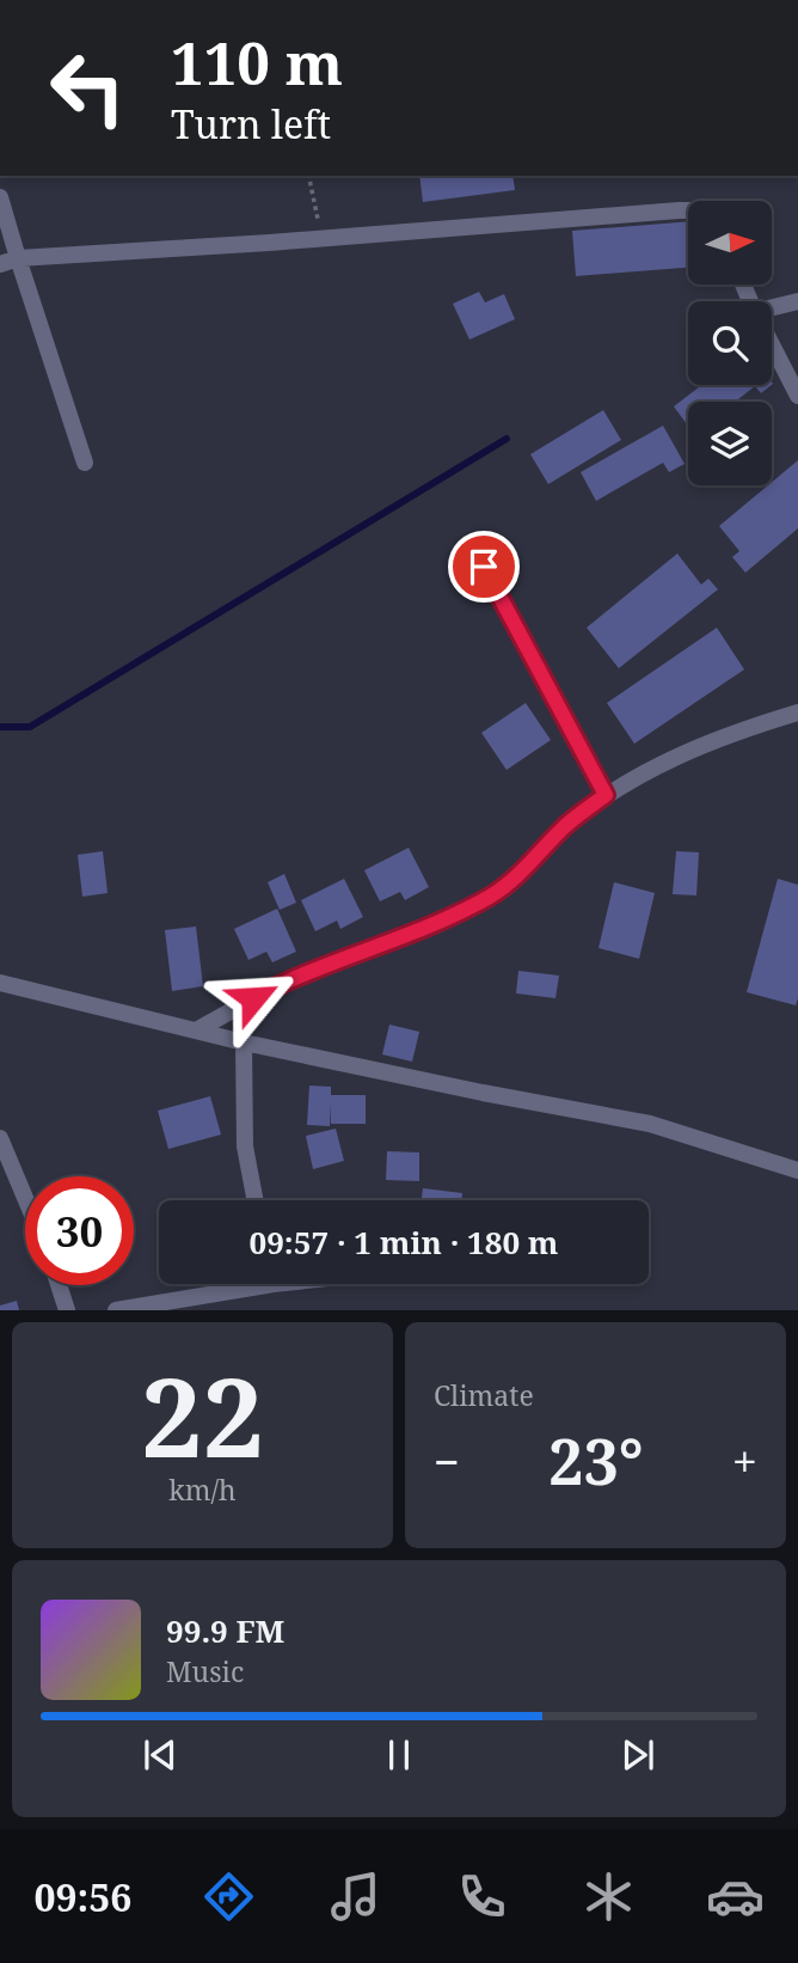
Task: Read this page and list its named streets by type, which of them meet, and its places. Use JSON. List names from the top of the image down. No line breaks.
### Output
{"north":"right","page":{"turn":["110 m","Turn left"],"limit":"30","trip":"09:57 · 1 min · 180 m","tile":[["22","km/h"],"Climate"],"heat":["−","23°","+"],"song":["99.9 FM","Music"],"tabs":"09:56"}}
